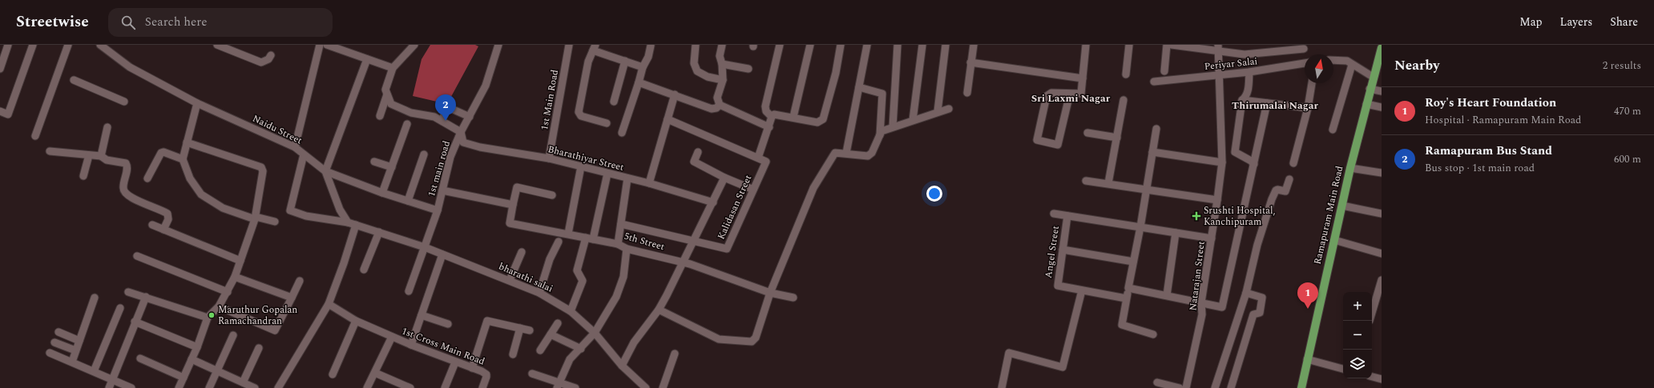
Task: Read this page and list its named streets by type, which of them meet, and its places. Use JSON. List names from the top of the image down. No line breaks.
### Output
{"streets":{"main road":["Ramapuram Main Road"],"street":["Periyar Salai","1st Main Road","Naidu Street","Bharathiyar Street","1st main road","Kalidasan Street","5th Street","Angel Street","Natarajan Street","bharathi salai","1st Cross Main Road"]},"crossings":[["Periyar Salai","Natarajan Street"],["1st Main Road","Bharathiyar Street"],["Bharathiyar Street","1st main road"],["1st main road","bharathi salai"]],"districts":["Sri Laxmi Nagar","Thirumalai Nagar"],"places":{"health":["Srushti Hospital, Kanchipuram"],"other":["Maruthur Gopalan Ramachandran"]},"north":"top","page":{"header":"Streetwise","search":"Search here","nav":["Map","Layers","Share"],"heading":["Nearby","2 results"],"list":[{"mark":"1","name":"Roy's Heart Foundation","note":"Hospital · Ramapuram Main Road","value":"470 m"},{"mark":"2","name":"Ramapuram Bus Stand","note":"Bus stop · 1st main road","value":"600 m"}],"pins":["2","1"],"map_buttons":["+","−"]}}
